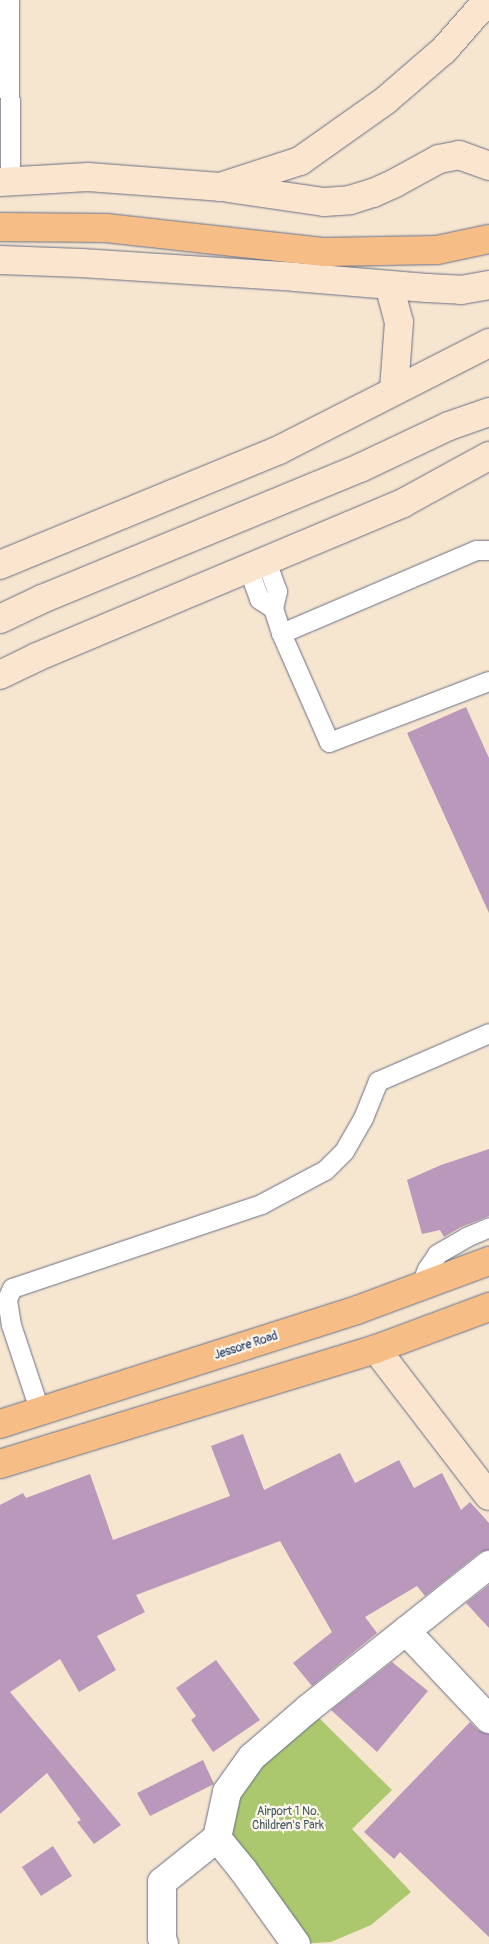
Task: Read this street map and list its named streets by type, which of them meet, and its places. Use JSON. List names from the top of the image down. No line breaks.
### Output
{"streets":{"main road":["Jessore Road"]},"parks":["Airport 1 No. Children's Park"]}
